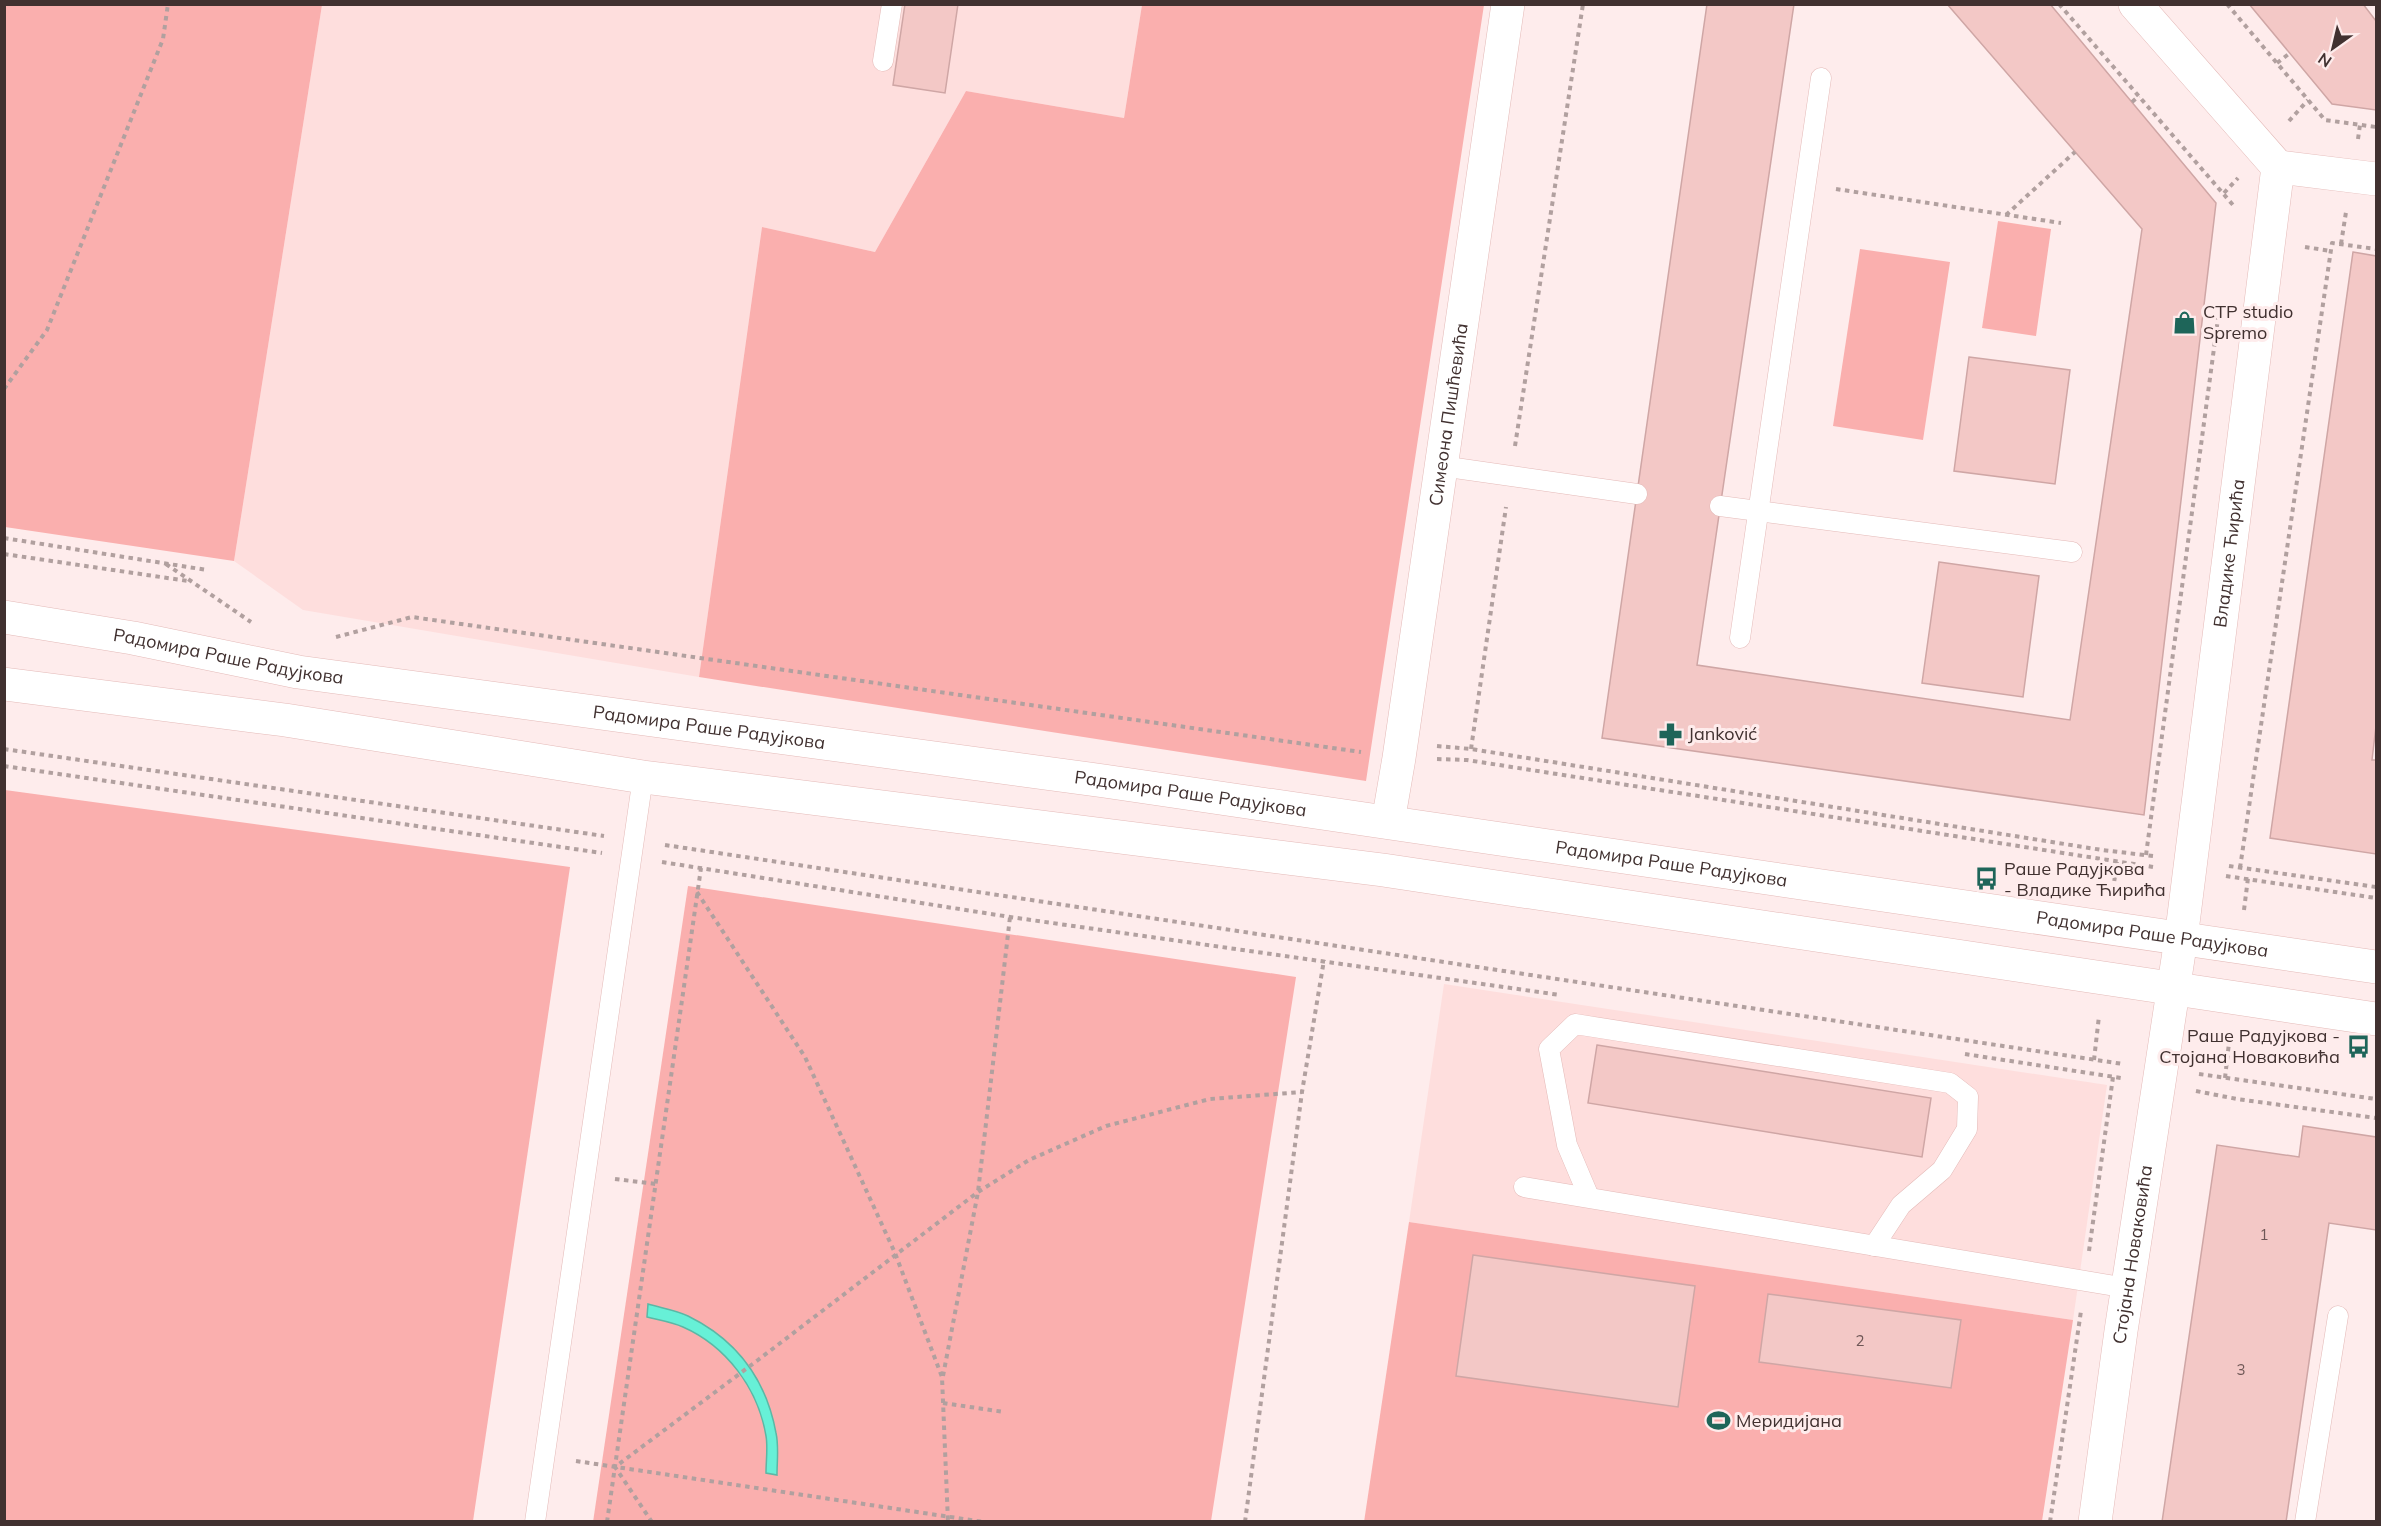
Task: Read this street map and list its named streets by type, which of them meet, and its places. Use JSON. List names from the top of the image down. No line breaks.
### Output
{"streets":{"street":["Симеона Пишћевића","Владике Ћирића","Радомира Раше Радујкова","Стојана Новаковића"]},"crossings":[["Симеона Пишћевића","Радомира Раше Радујкова"],["Владике Ћирића","Радомира Раше Радујкова"],["Владике Ћирића","Стојана Новаковића"]],"places":{"shop":["CTP studio Spremo"],"pharmacy":["Janković"],"bus stop":["Раше Радујкова - Владике Ћирића","Раше Радујкова - Стојана Новаковића"],"sports":["Меридијана"]},"house_numbers":["1","2","3"],"north":"bottom left"}
